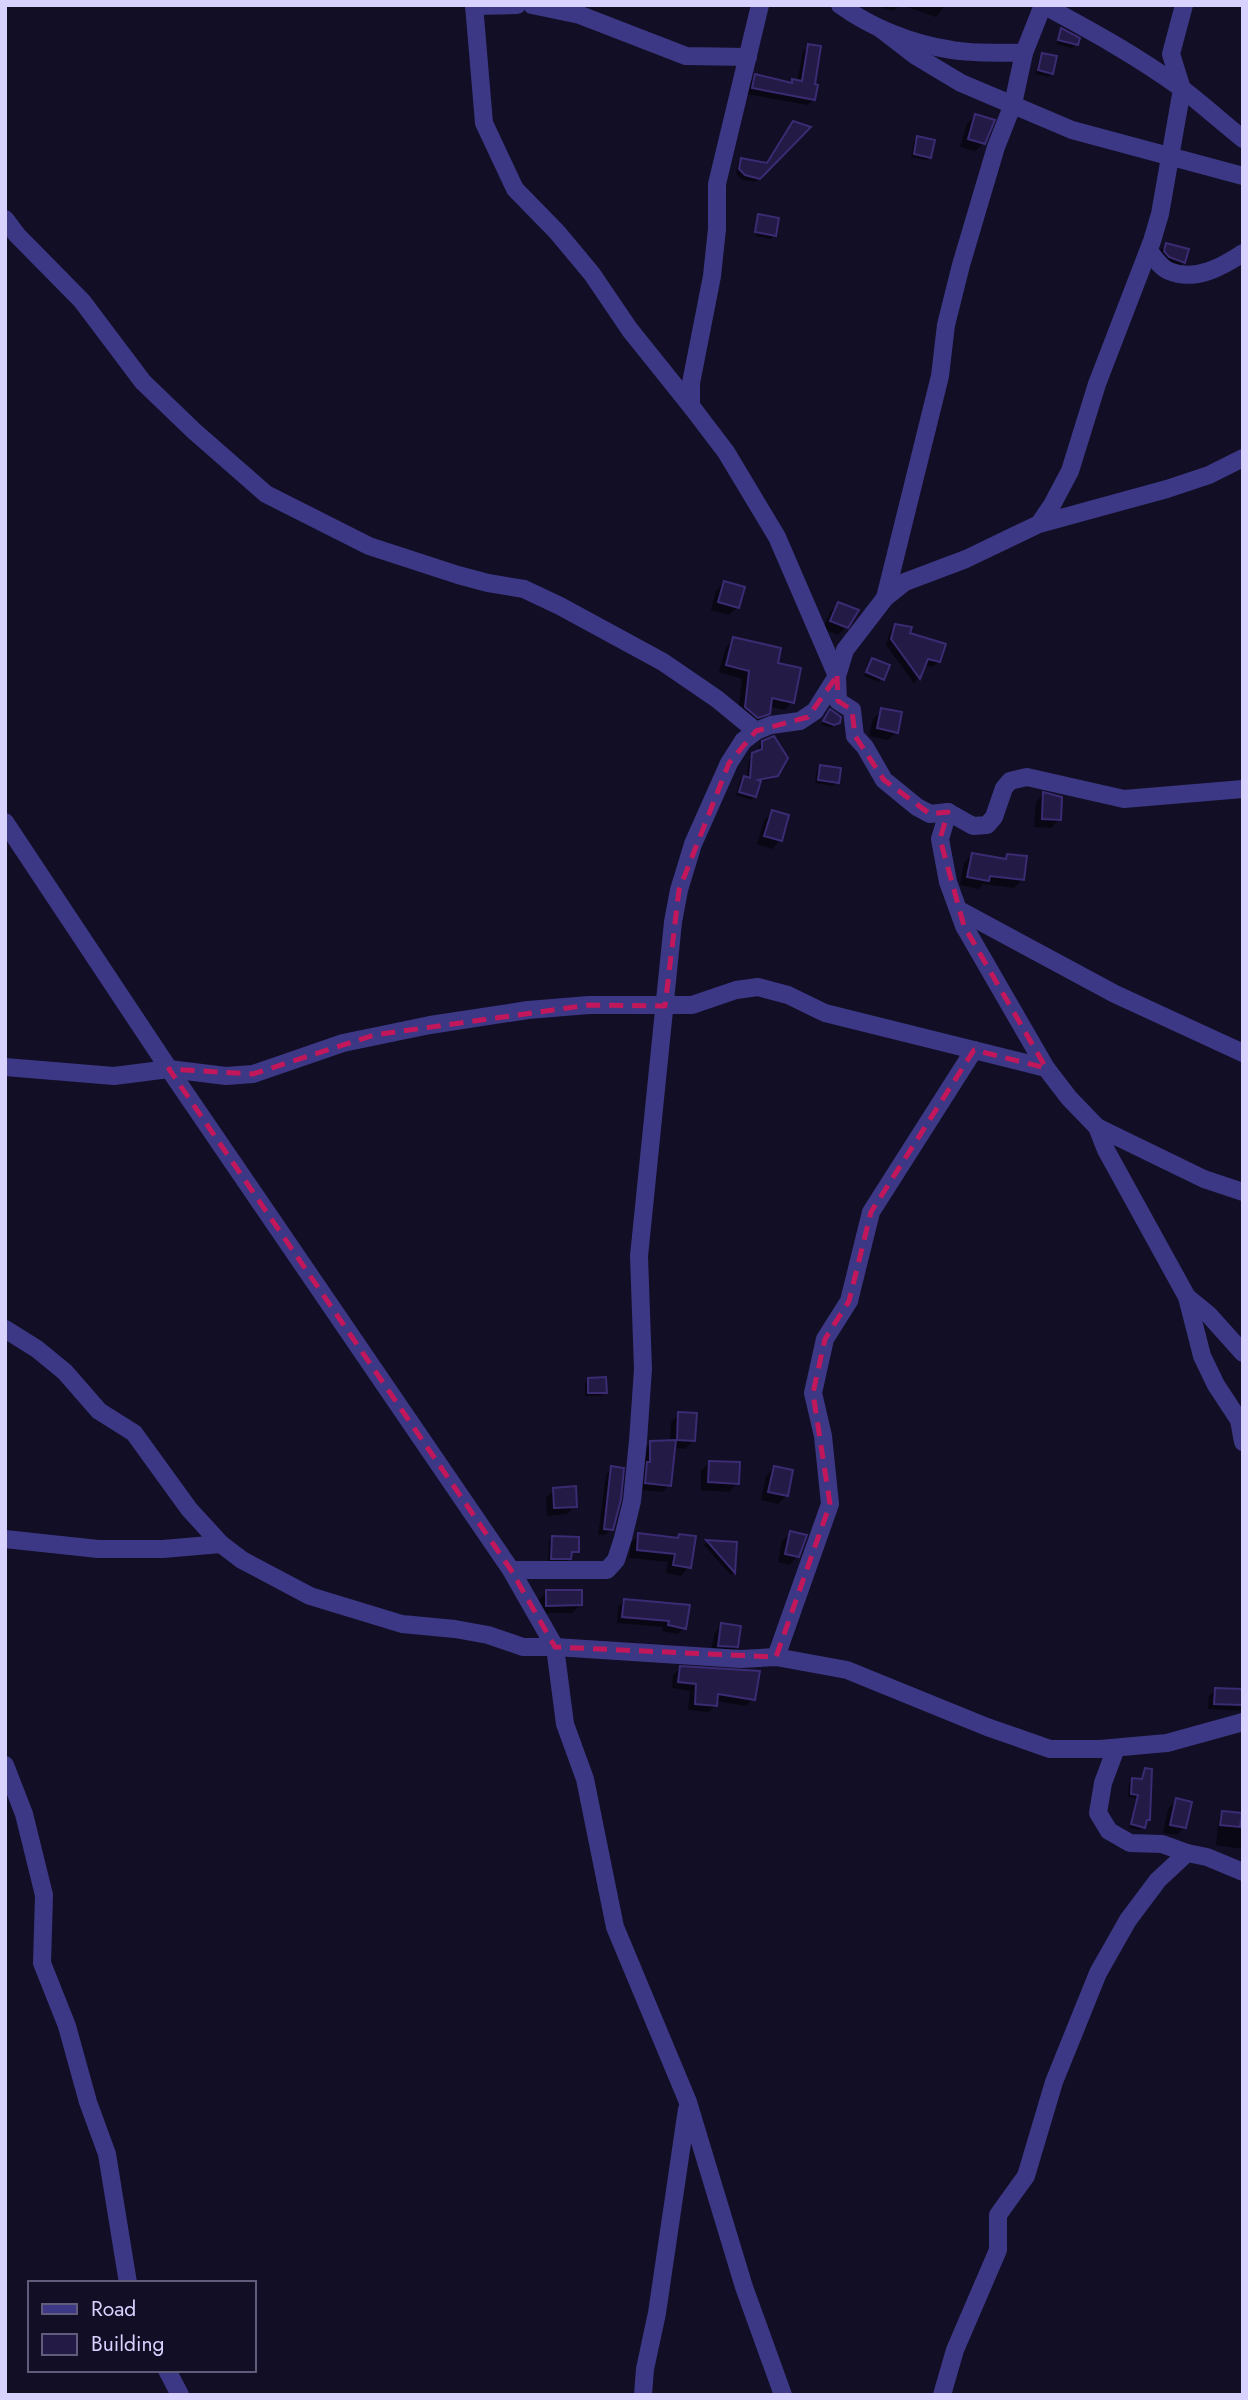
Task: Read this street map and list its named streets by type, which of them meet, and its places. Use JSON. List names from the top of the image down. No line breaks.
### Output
{"legend":["Road","Building"]}
